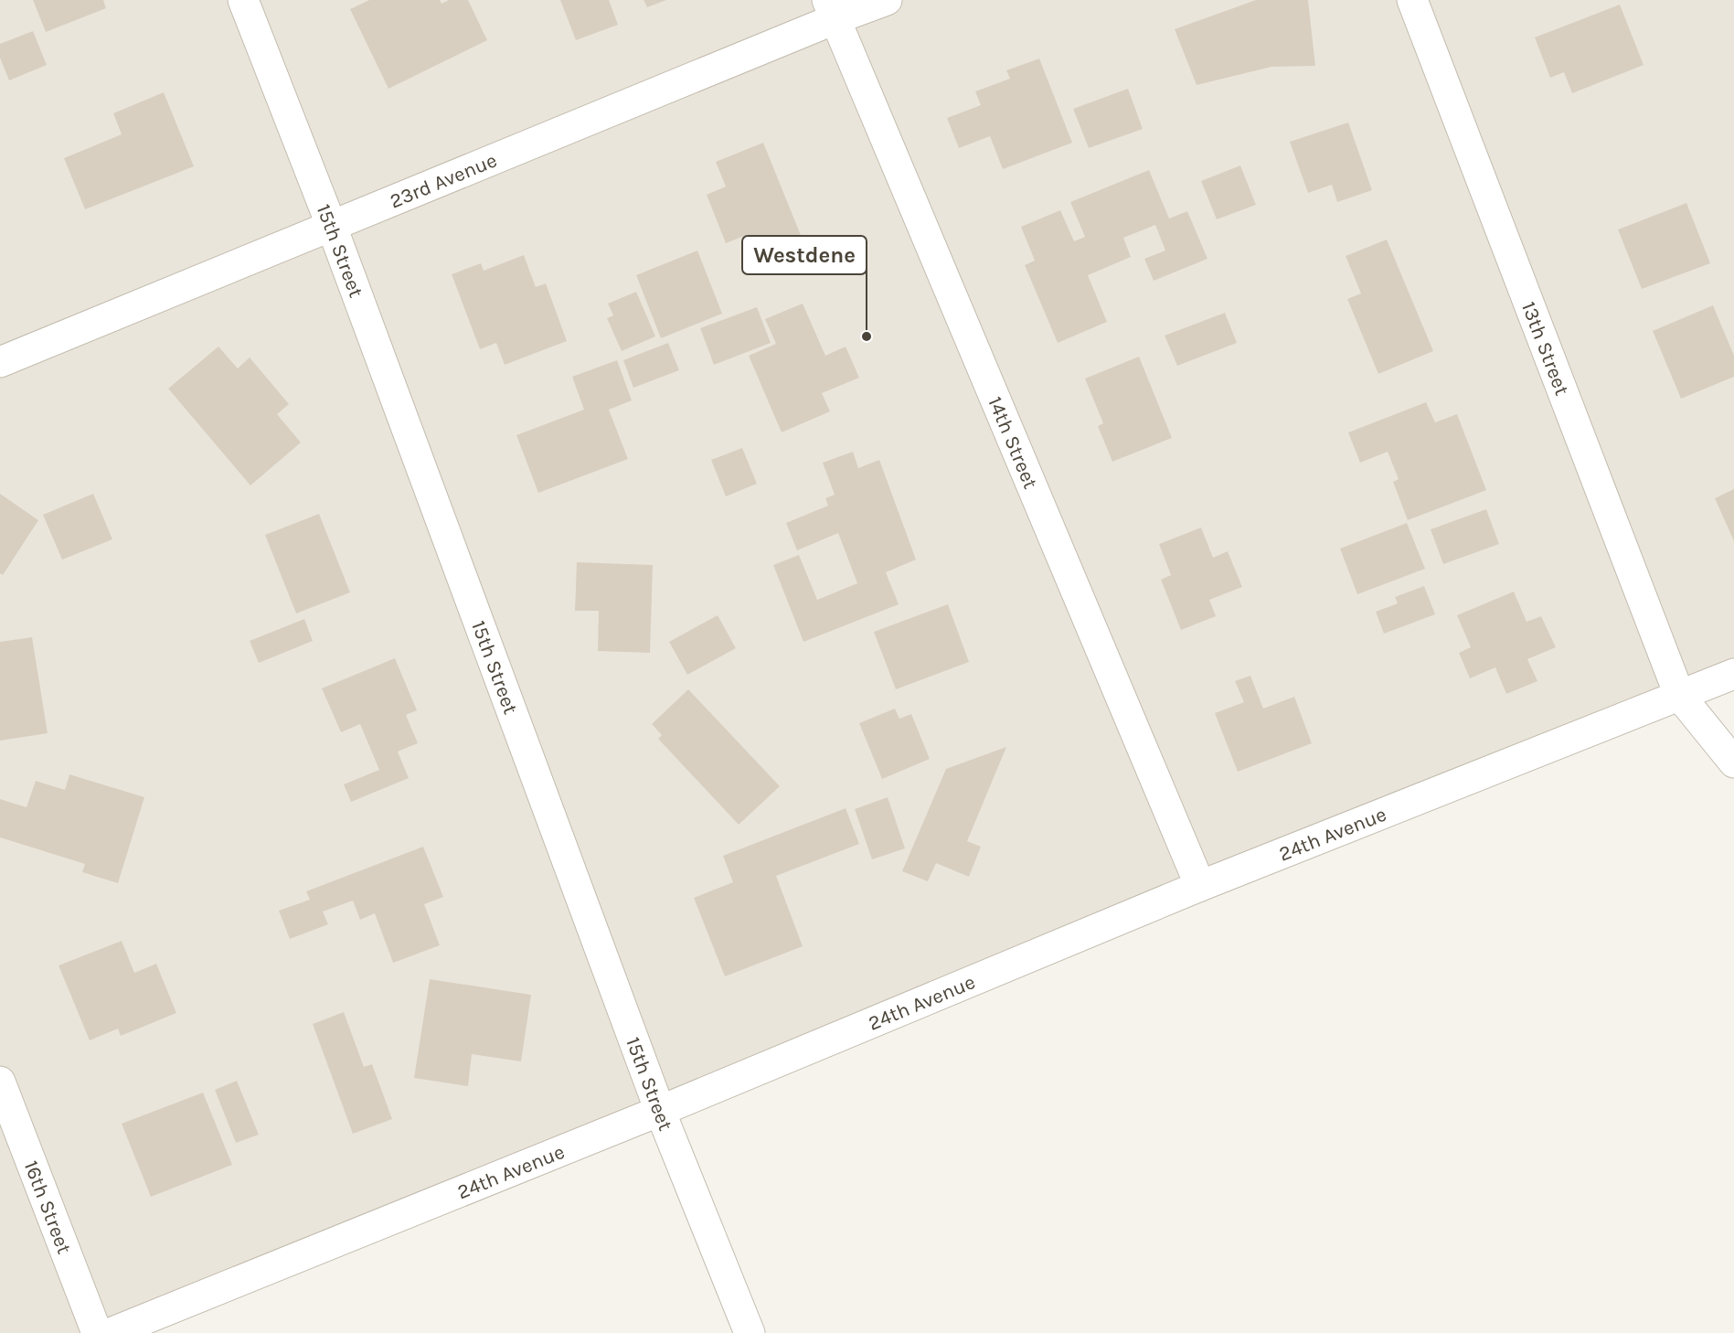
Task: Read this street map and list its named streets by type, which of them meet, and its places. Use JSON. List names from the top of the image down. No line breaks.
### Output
{"streets":{"street":["23rd Avenue","15th Street","13th Street","14th Street","24th Avenue","16th Street"]},"crossings":[["23rd Avenue","15th Street"],["23rd Avenue","14th Street"],["15th Street","24th Avenue"],["13th Street","24th Avenue"],["14th Street","24th Avenue"]],"places":["Westdene"]}
